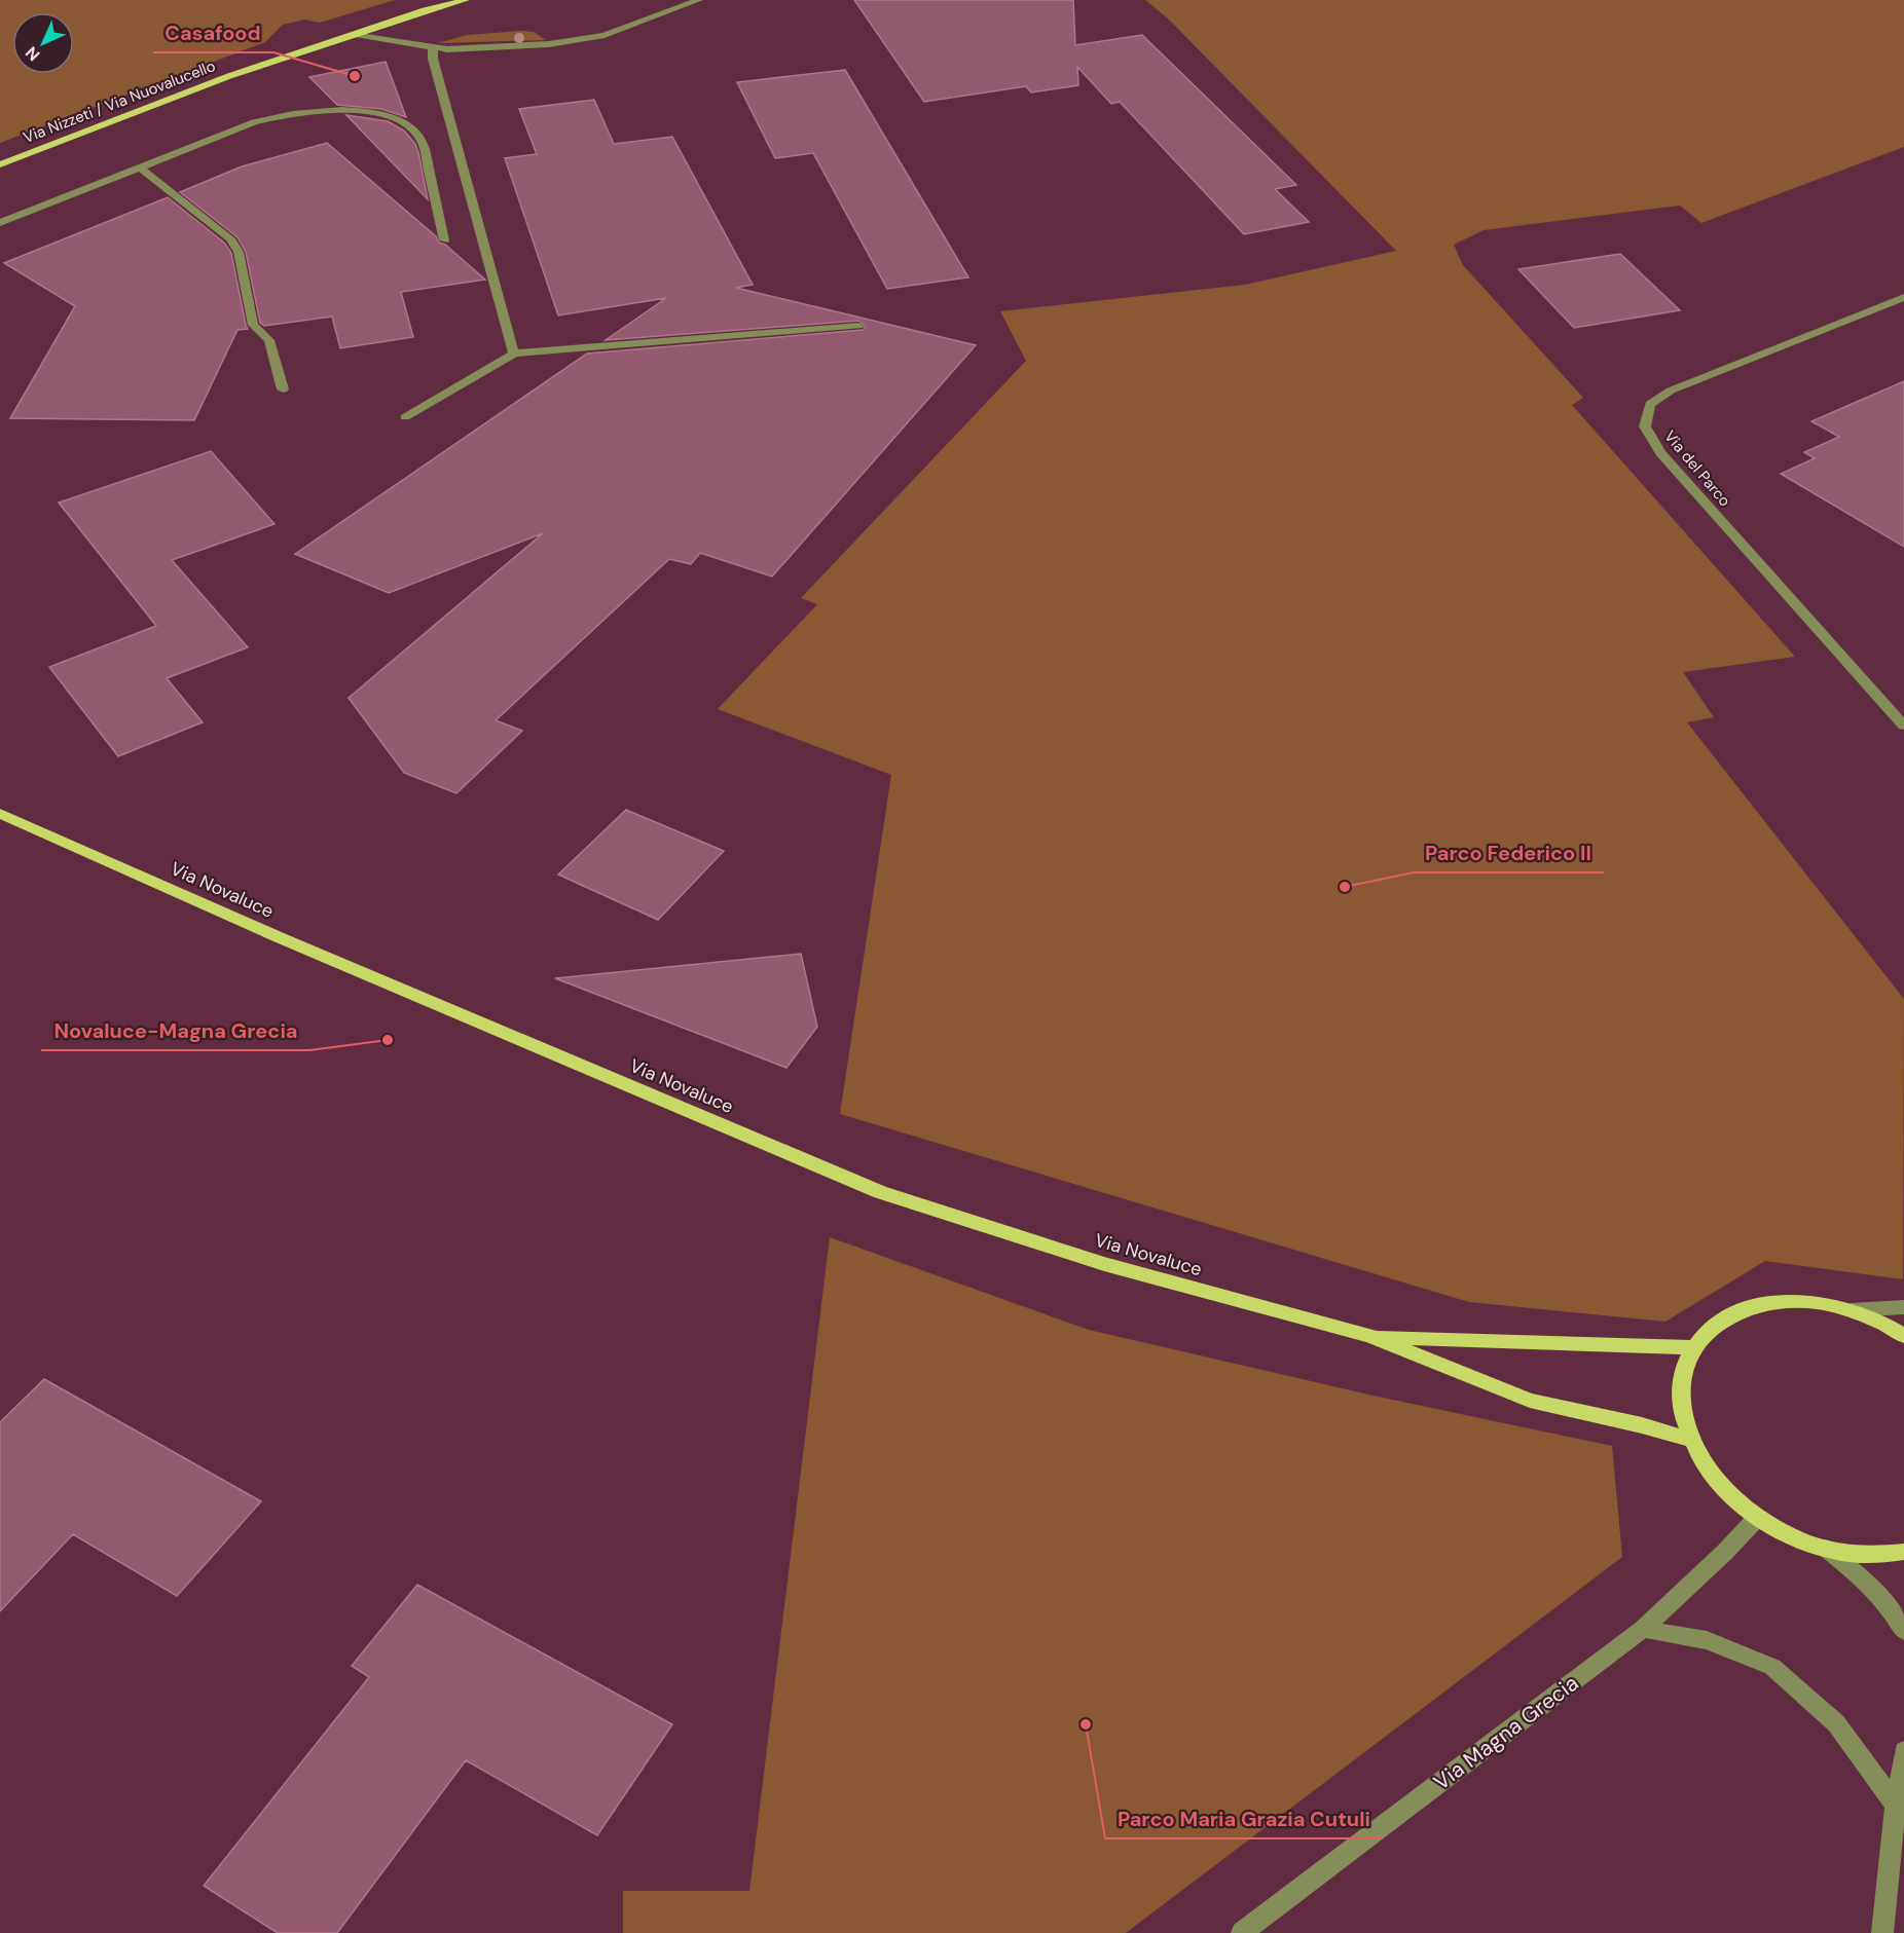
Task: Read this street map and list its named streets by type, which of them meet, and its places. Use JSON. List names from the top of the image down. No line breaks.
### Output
{"streets":{"main road":["Via Nizzeti / Via Nuovalucello","Via Novaluce"],"street":["Via del Parco","Via Magna Grecia"]},"places":["Casafood","Parco Federico II","Novaluce-Magna Grecia","Parco Maria Grazia Cutuli"],"north":"bottom left"}
